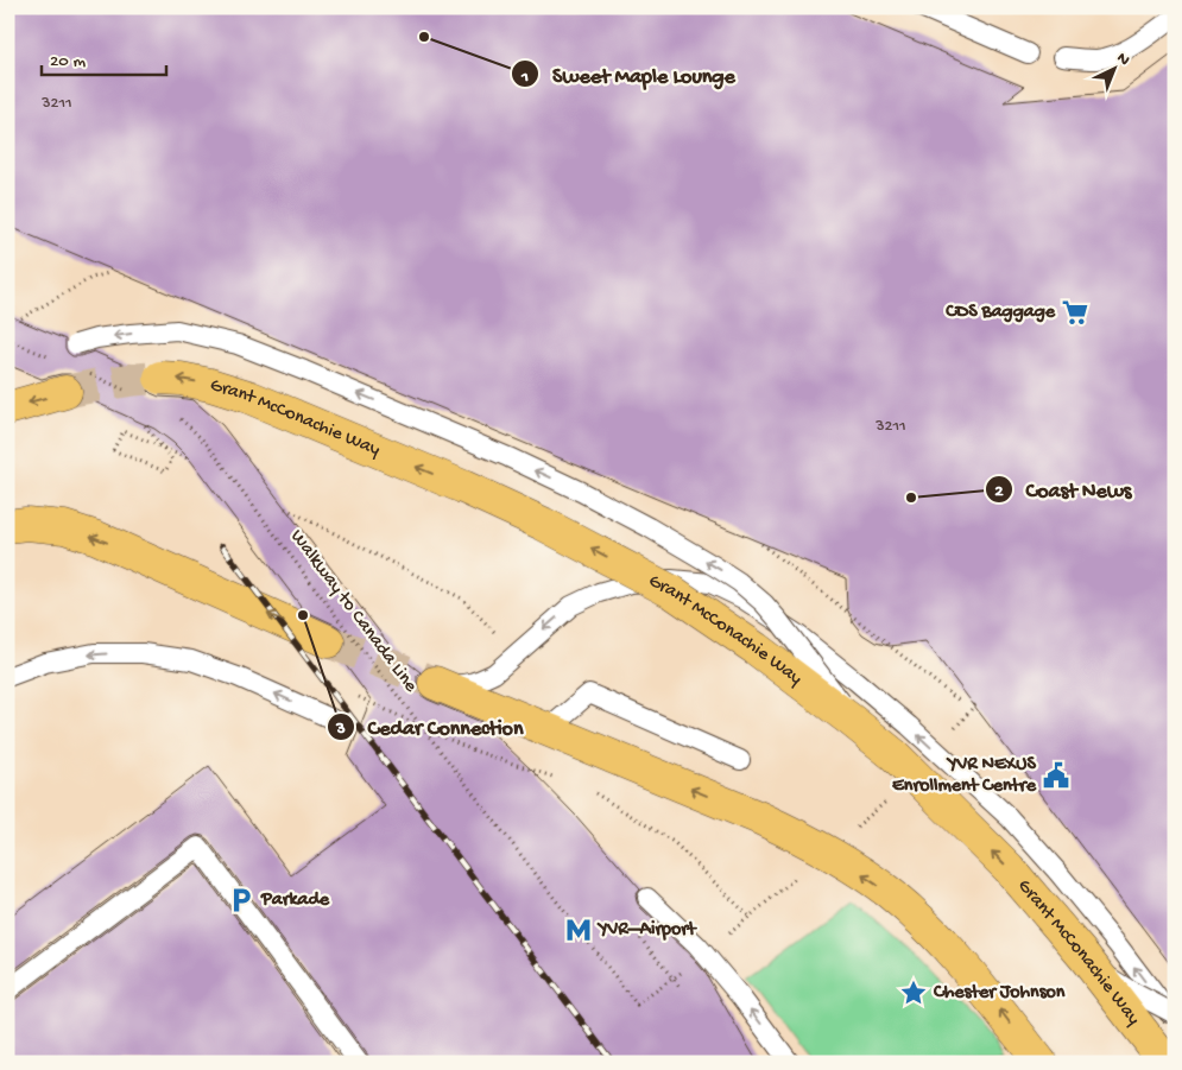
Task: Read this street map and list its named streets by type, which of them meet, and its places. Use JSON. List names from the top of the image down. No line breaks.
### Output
{"streets":{"main road":["Grant McConachie Way"],"path":["Walkway to Canada Line"]},"places":{"other":["Sweet Maple Lounge","Coast News","Cedar Connection"],"supermarket":["CDS Baggage"],"public building":["YVR NEXUS Enrollment Centre"],"parking":["Parkade"],"metro station":["YVR–Airport"],"place":["Chester Johnson"]},"house_numbers":["3211","3211"],"scale_bar":"20 m","north":"top right"}
